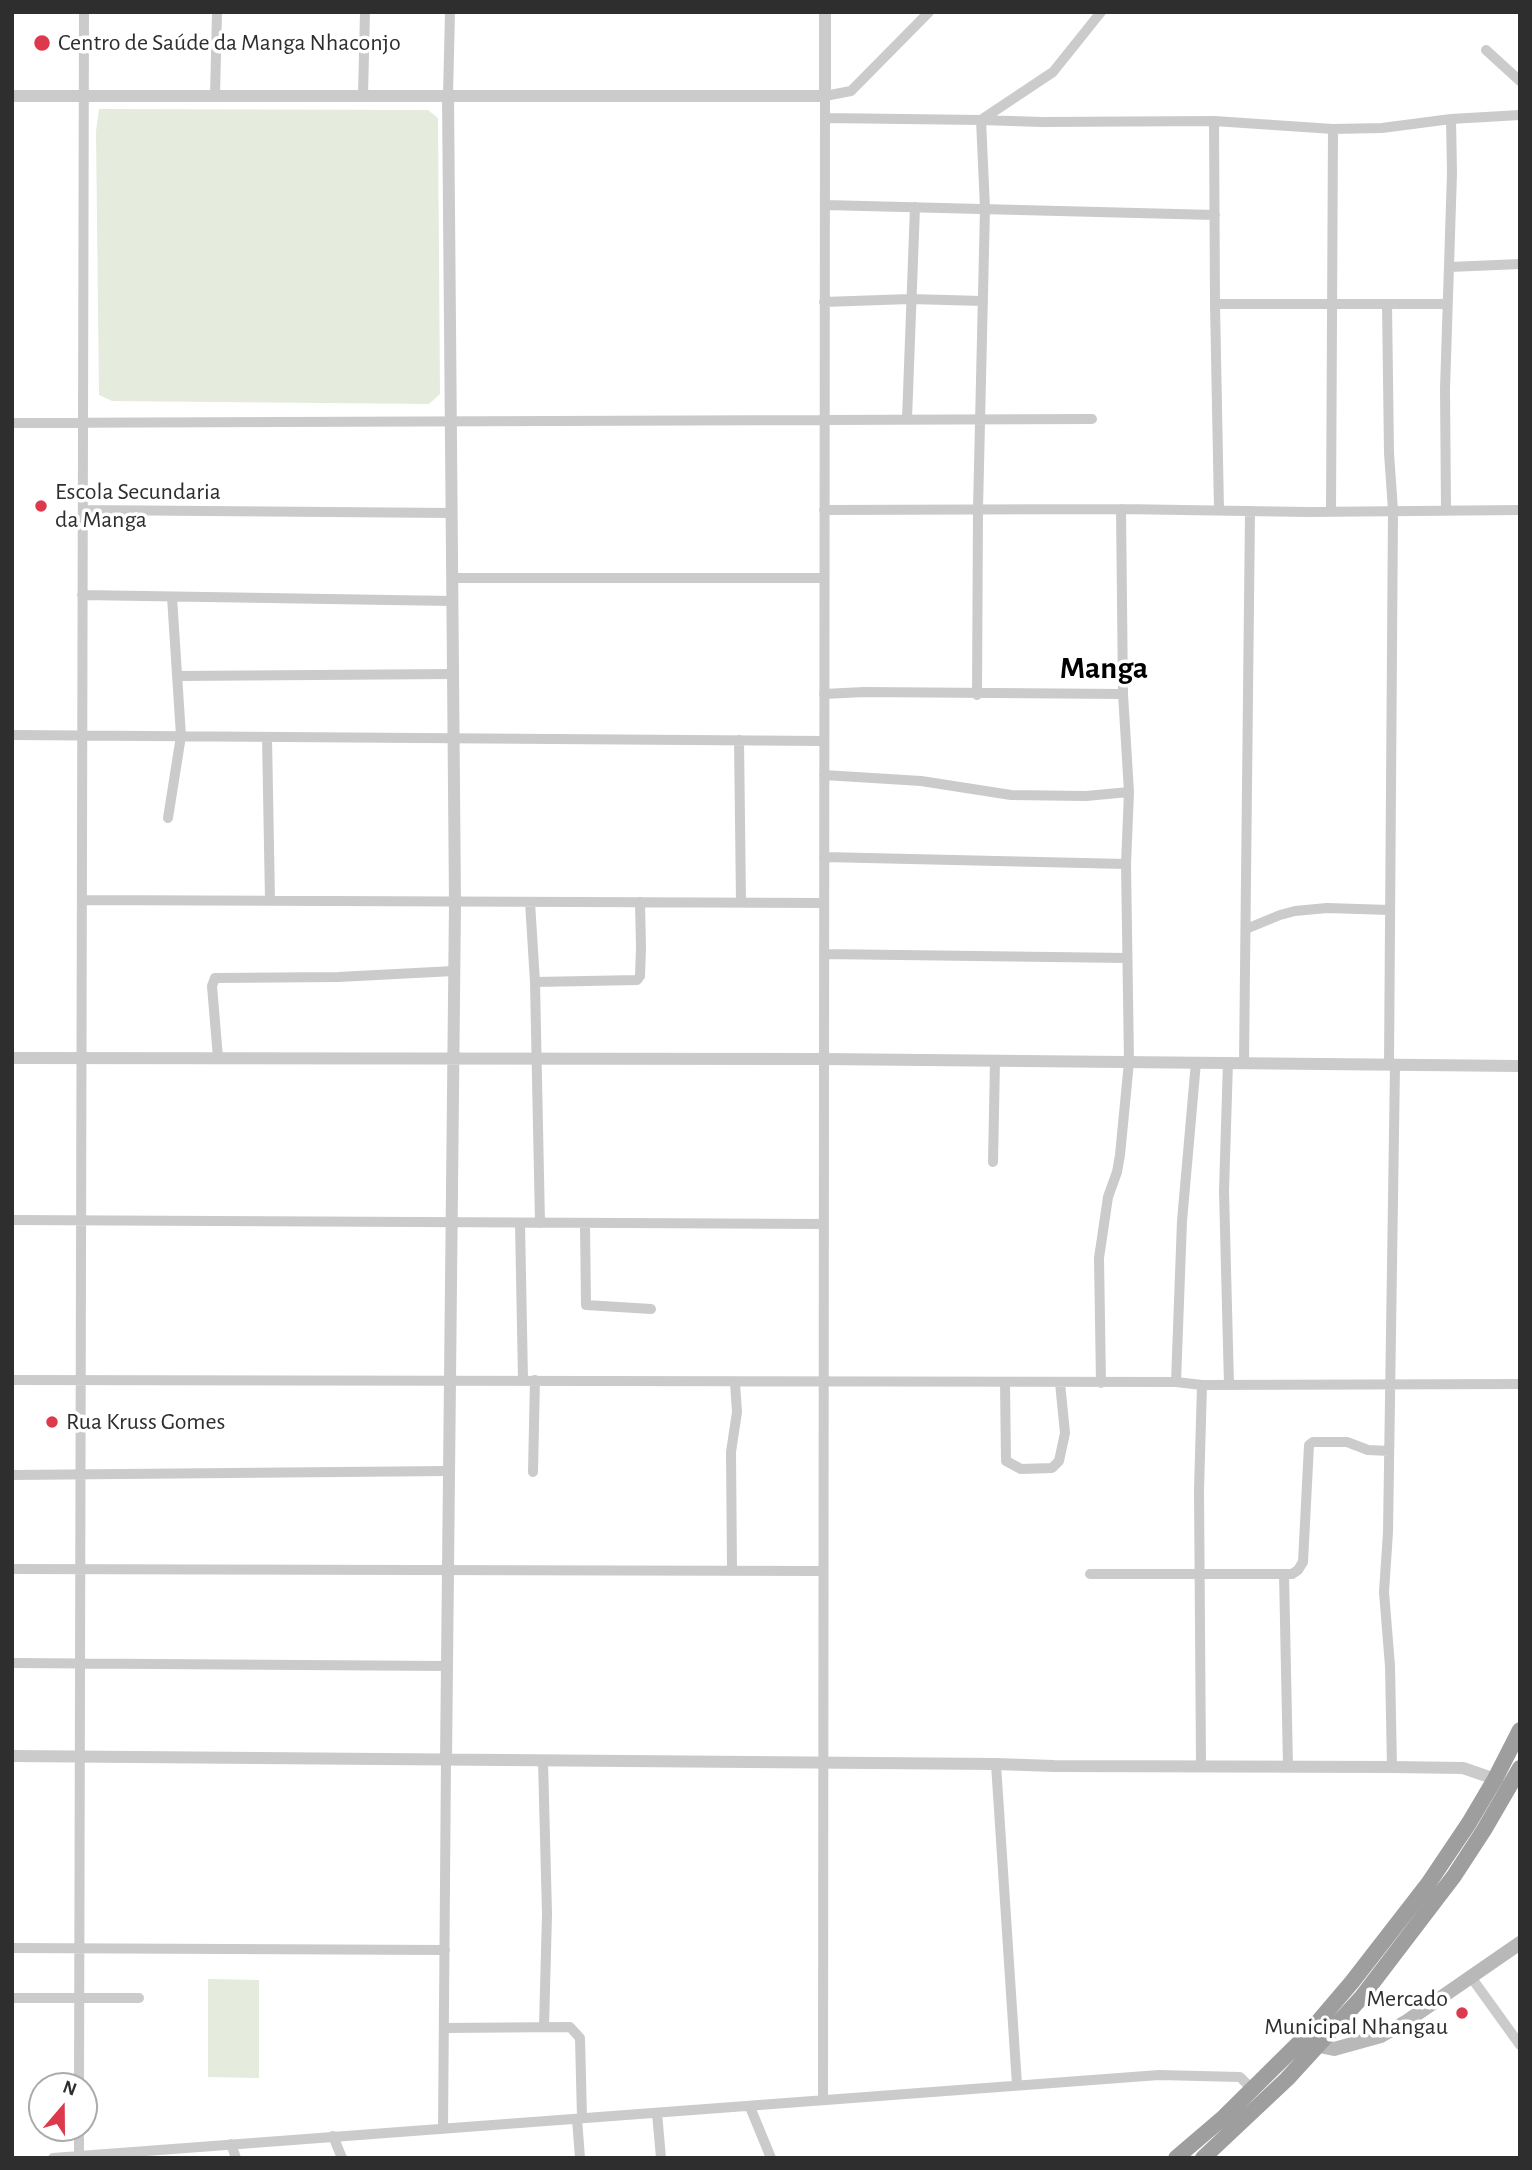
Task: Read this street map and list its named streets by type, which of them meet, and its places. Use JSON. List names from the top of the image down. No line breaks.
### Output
{"districts":["Manga"],"places":["Centro de Saúde da Manga Nhaconjo","Escola Secundaria da Manga","Rua Kruss Gomes","Mercado Municipal Nhangau"],"north":"top"}
